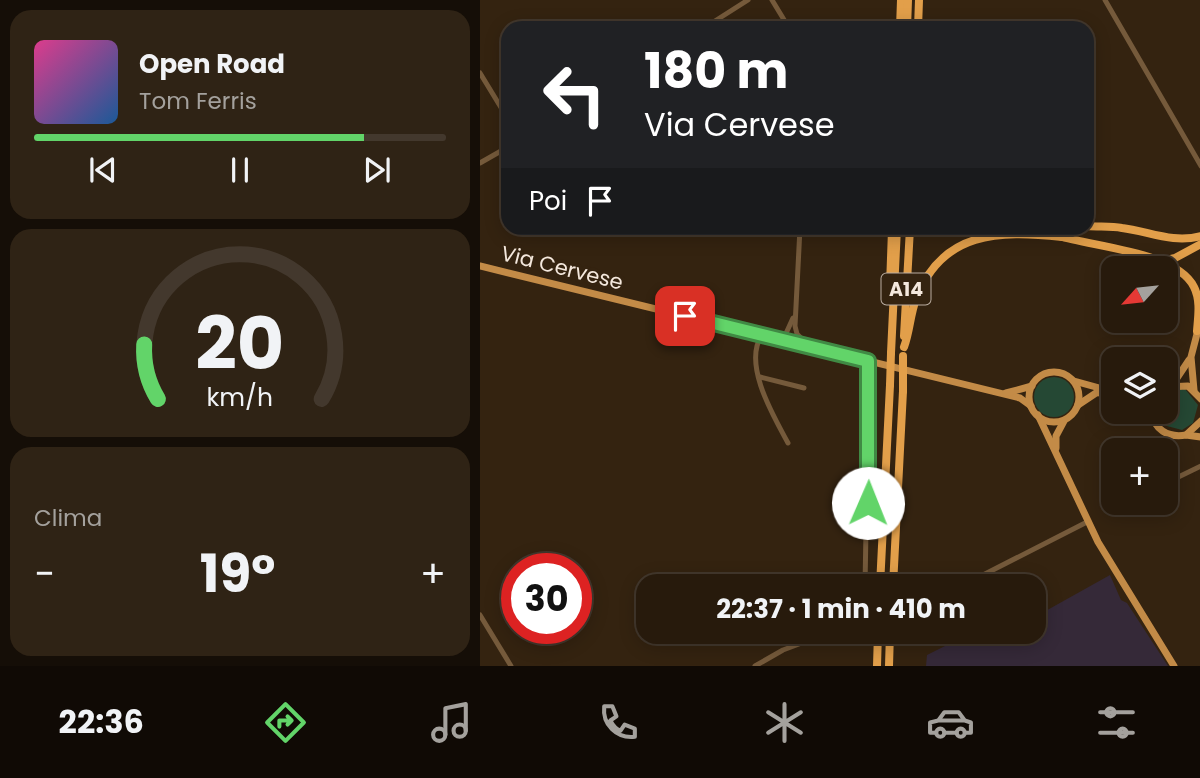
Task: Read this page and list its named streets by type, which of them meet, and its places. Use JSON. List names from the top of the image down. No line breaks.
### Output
{"streets":{"highway":["A14"],"main road":["Via Cervese"]},"north":"bottom left","page":{"turn":["180 m","Via Cervese"],"song":["Open Road","Tom Ferris"],"then":"Poi","map_buttons":"+","tile":"Clima","heat":["−","19°","+"],"limit":"30","trip":"22:37 · 1 min · 410 m","tabs":"22:36","gauge":["20","km/h"]}}
